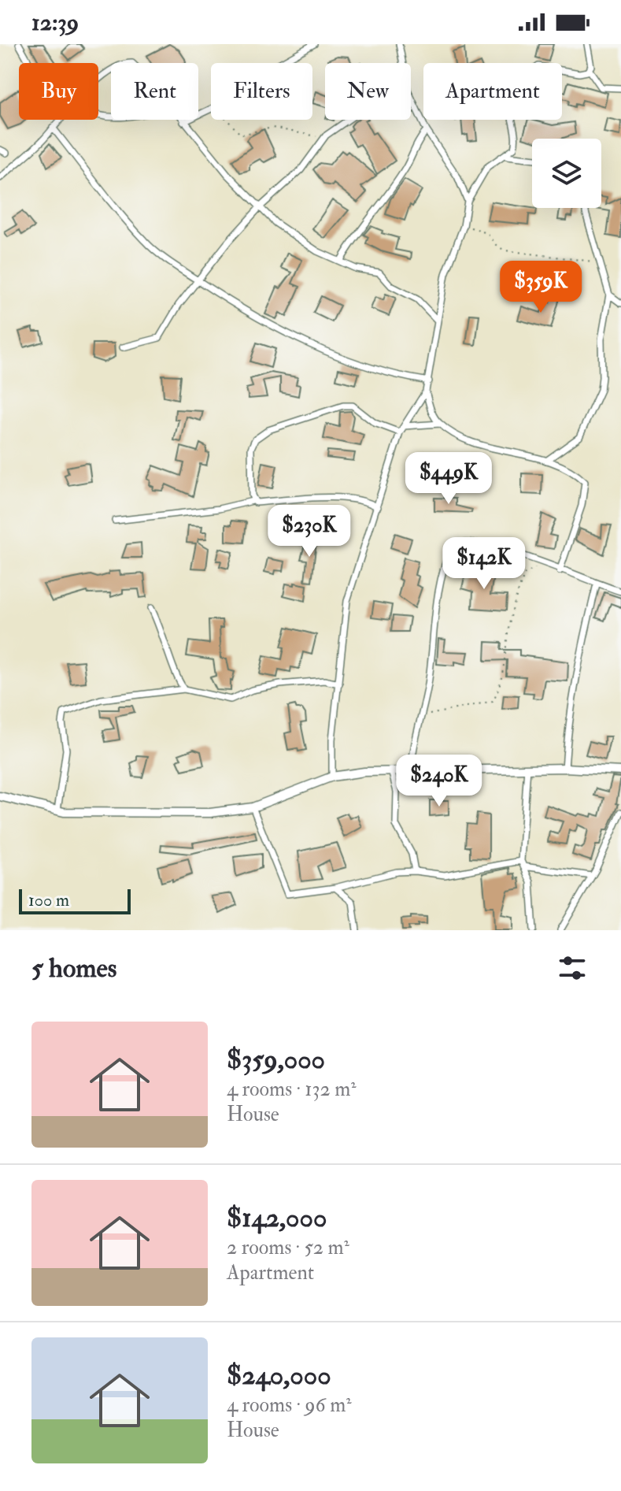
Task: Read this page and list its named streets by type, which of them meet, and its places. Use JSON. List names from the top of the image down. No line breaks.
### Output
{"scale_bar":"100 m","page":{"status":"12:39","chip":["Buy","Rent","Filters","New","Apartment"],"price":["$359K","$449K","$230K","$142K","$240K"],"scale":"100 m","heading":"5 homes","list":[{"name":"$359,000","note":"4 rooms · 132 m² · House"},{"name":"$142,000","note":"2 rooms · 52 m² · Apartment"},{"name":"$240,000","note":"4 rooms · 96 m² · House"}]}}
